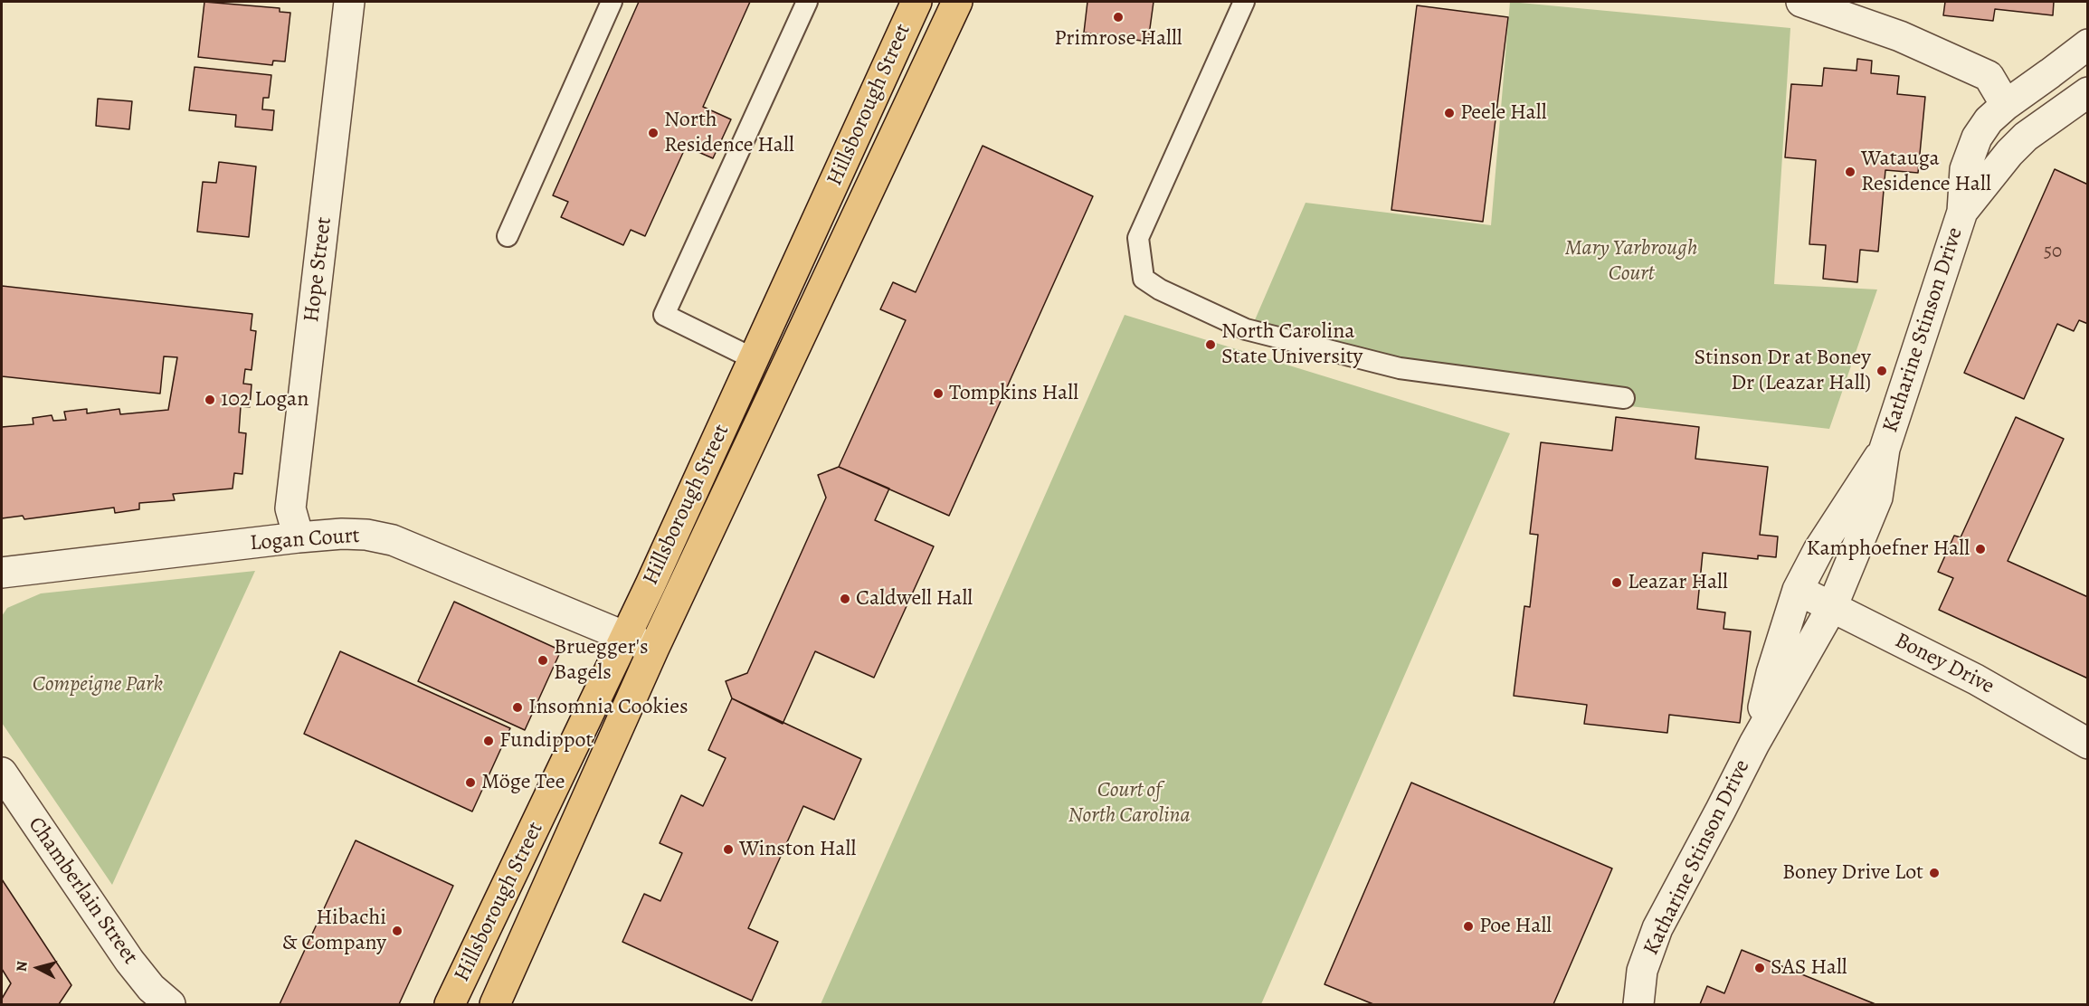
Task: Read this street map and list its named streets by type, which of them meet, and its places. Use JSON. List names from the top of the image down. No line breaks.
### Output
{"streets":{"main road":["Hillsborough Street"],"street":["Hope Street","Katharine Stinson Drive","Logan Court","Boney Drive","Chamberlain Street"]},"crossings":[["Hillsborough Street","Logan Court"],["Hope Street","Logan Court"],["Katharine Stinson Drive","Boney Drive"]],"parks":["Mary Yarbrough Court","Compeigne Park","Court of North Carolina"],"places":["Primrose Halll","Peele Hall","North Residence Hall","Watauga Residence Hall","North Carolina State University","Stinson Dr at Boney Dr (Leazar Hall)","Tompkins Hall","102 Logan","Kamphoefner Hall","Leazar Hall","Caldwell Hall","Bruegger's Bagels","Insomnia Cookies","Fundippot","Möge Tee","Winston Hall","Boney Drive Lot","Poe Hall","Hibachi & Company","SAS Hall"],"house_numbers":["50"],"north":"left"}
